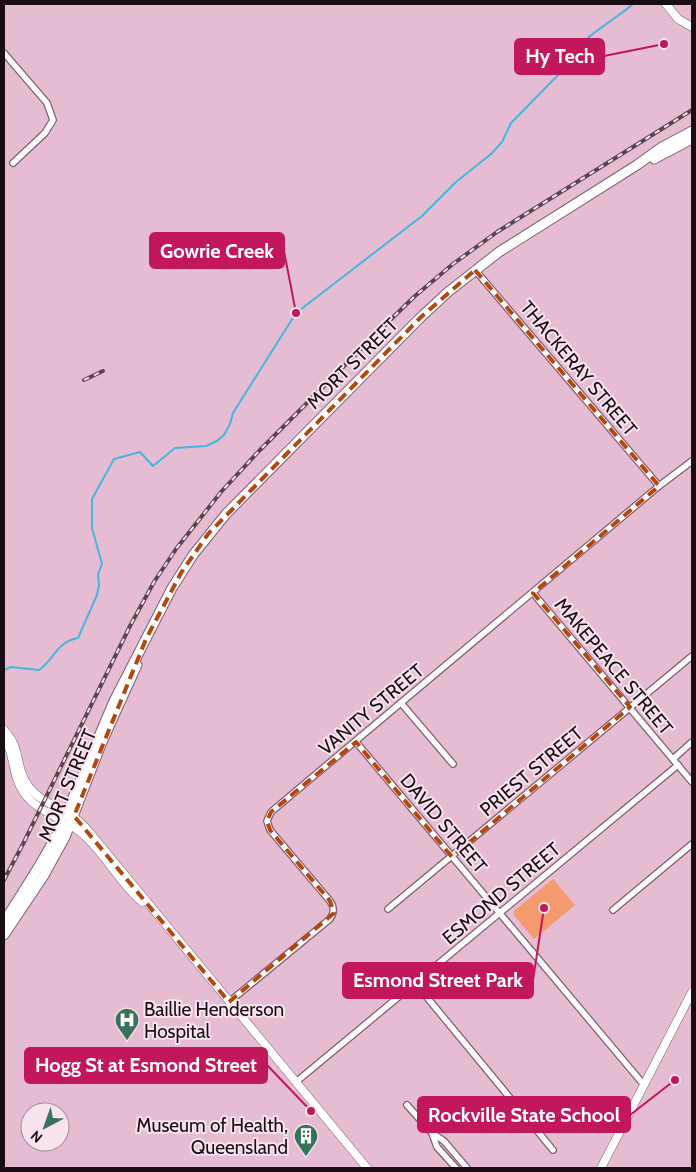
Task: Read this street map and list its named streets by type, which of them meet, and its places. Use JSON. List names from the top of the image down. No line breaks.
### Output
{"streets":{"main road":["MORT STREET"],"street":["THACKERAY STREET","MAKEPEACE STREET","VANITY STREET","PRIEST STREET","DAVID STREET","ESMOND STREET"]},"crossings":[["MORT STREET","THACKERAY STREET"],["THACKERAY STREET","VANITY STREET"],["MAKEPEACE STREET","VANITY STREET"],["MAKEPEACE STREET","PRIEST STREET"],["MAKEPEACE STREET","ESMOND STREET"],["VANITY STREET","DAVID STREET"],["PRIEST STREET","DAVID STREET"],["DAVID STREET","ESMOND STREET"]],"places":{"other":["Hy Tech","Gowrie Creek","Esmond Street Park","Rockville State School","Hogg St at Esmond Street"],"hospital":["Baillie Henderson Hospital"],"building":["Museum of Health, Queensland"]},"north":"bottom left"}
